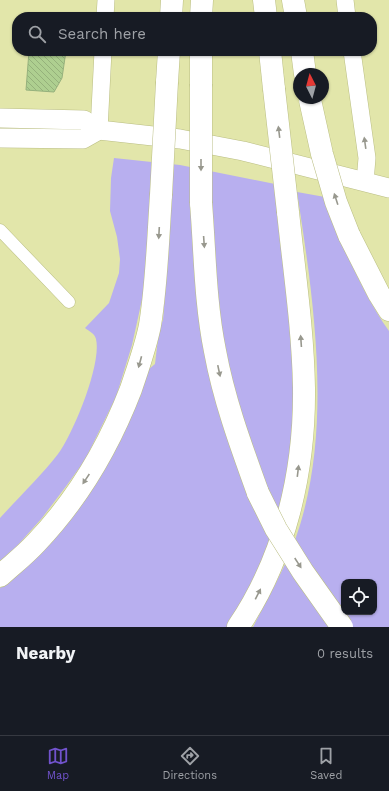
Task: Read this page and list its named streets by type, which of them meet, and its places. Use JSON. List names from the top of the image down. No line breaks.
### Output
{"north":"top","page":{"search":"Search here","heading":["Nearby","0 results"],"nav":["Map","Directions","Saved"]}}
